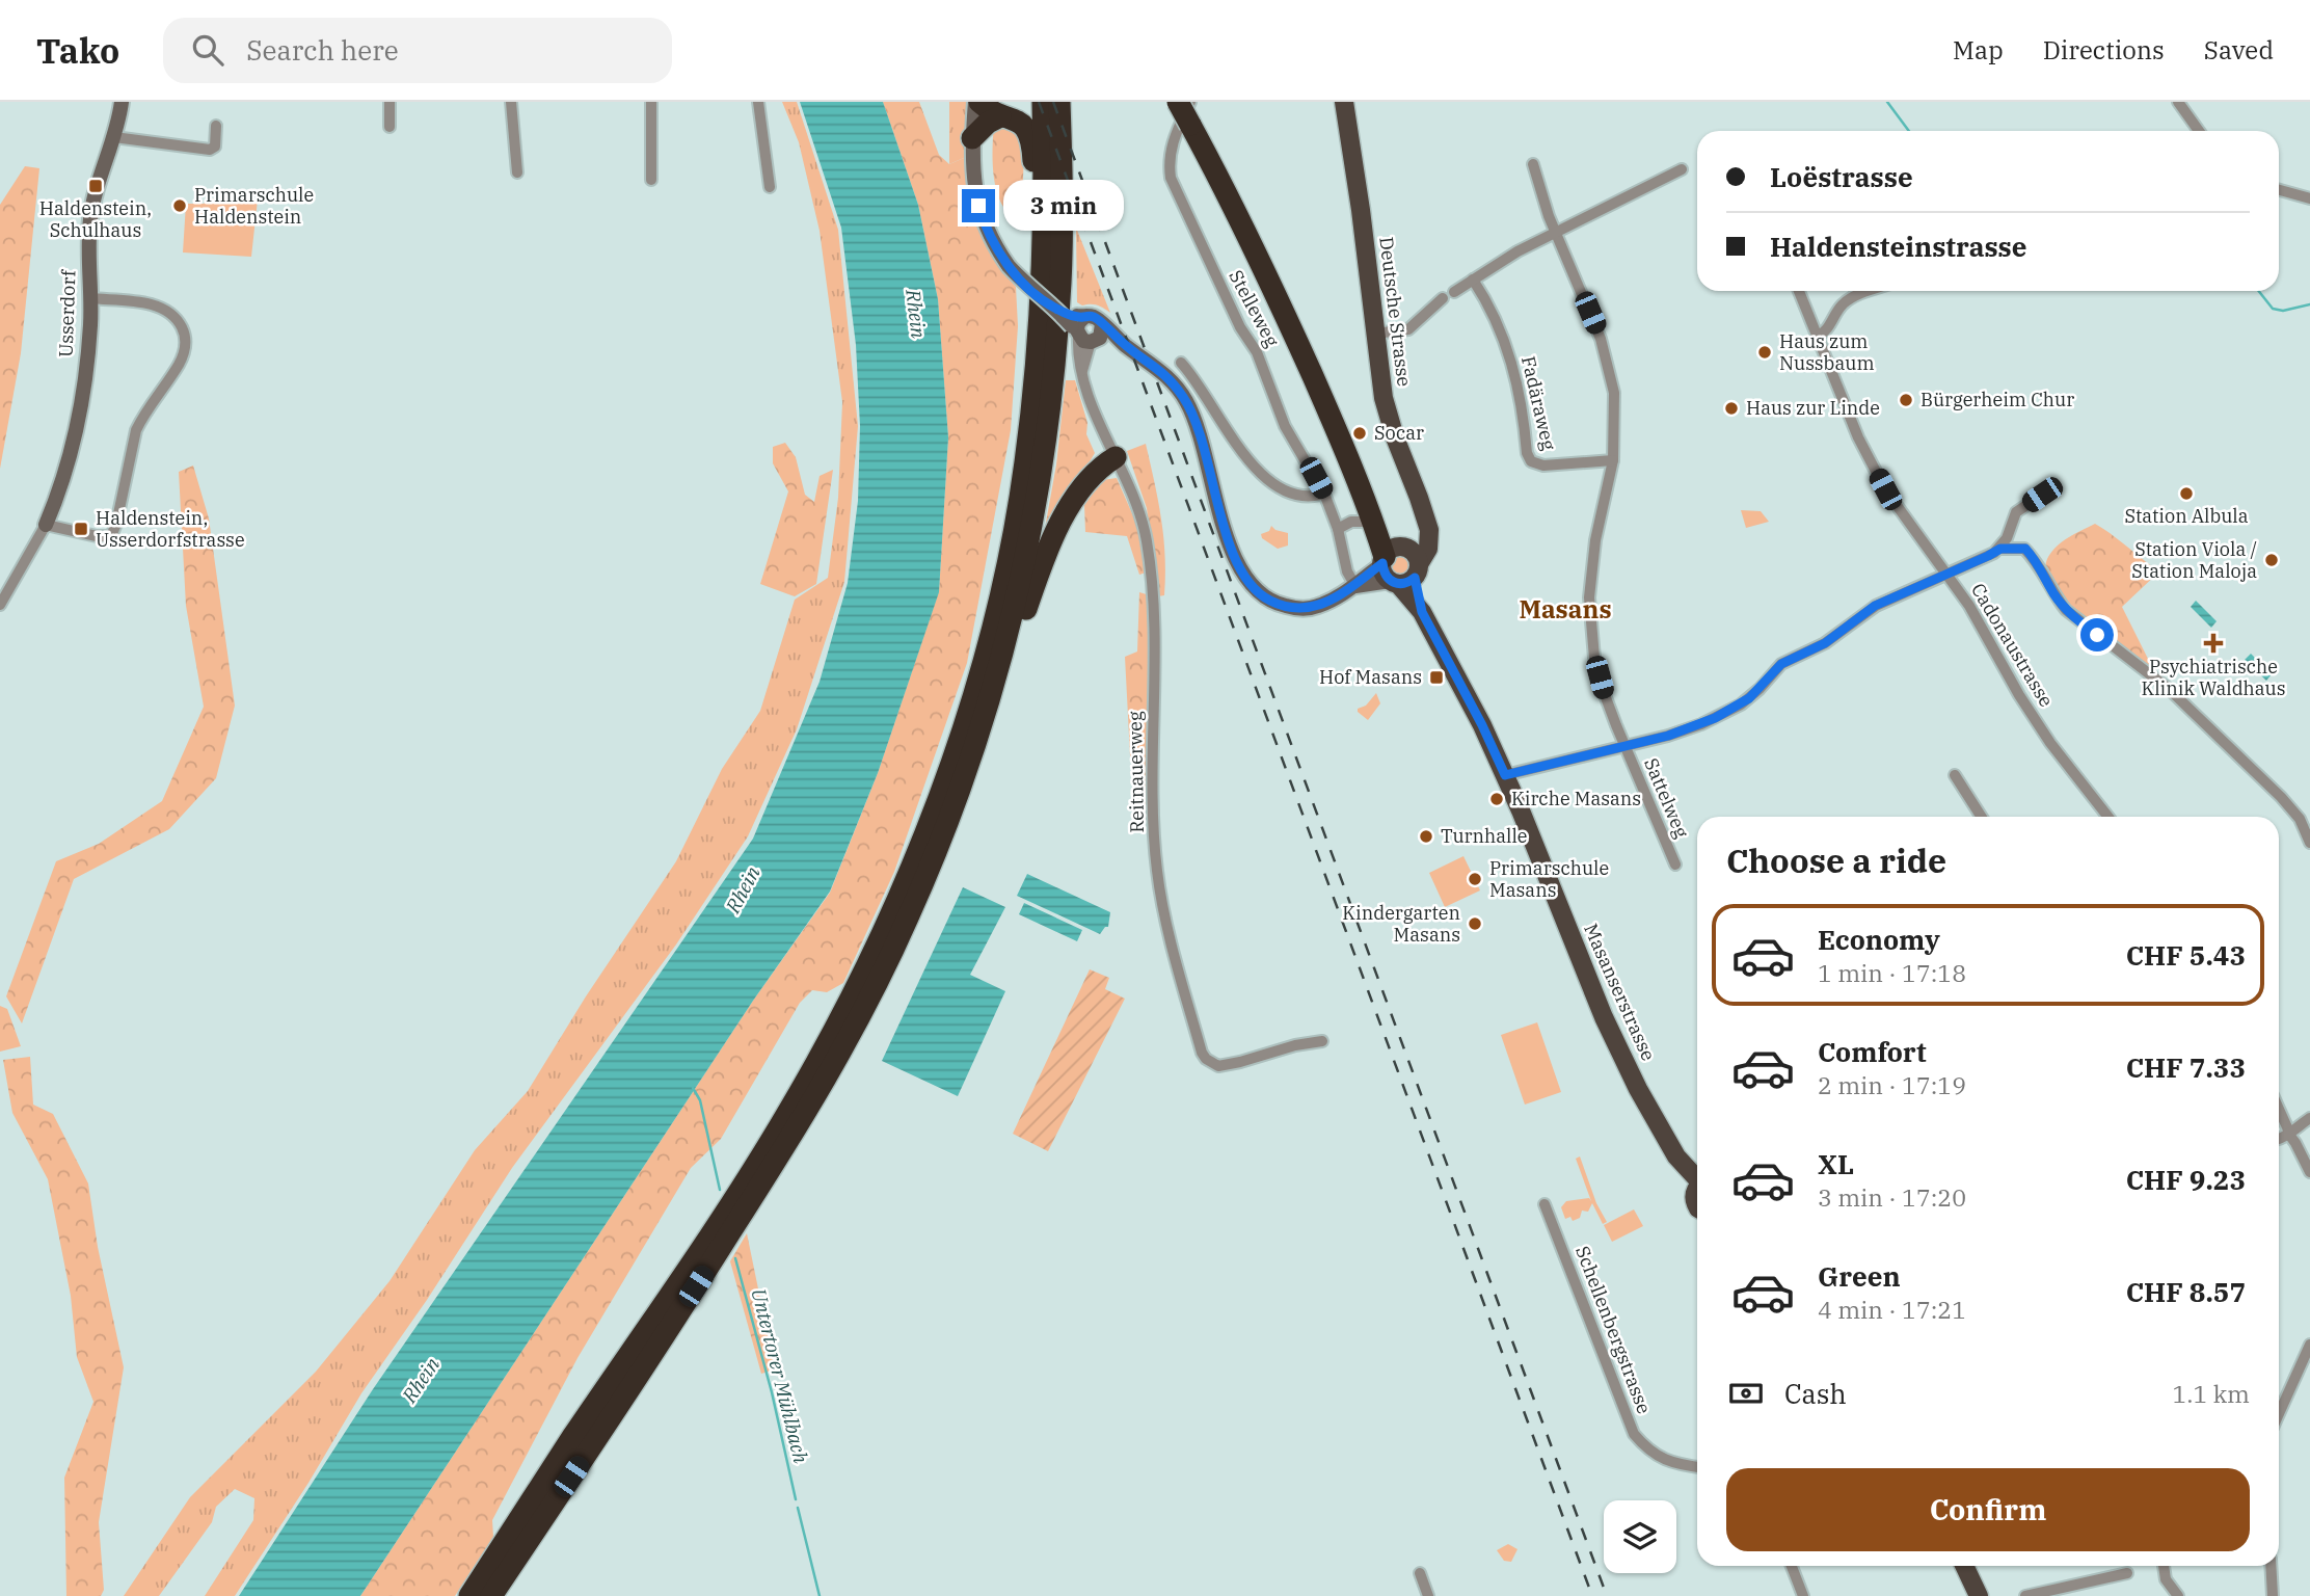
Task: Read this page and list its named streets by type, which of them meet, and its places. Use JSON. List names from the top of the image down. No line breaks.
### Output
{"streets":{"main road":["Deutsche Strasse","Masanserstrasse"],"street":["Stelleweg","Usserdorf","Fadäraweg","Cadonaustrasse","Reitnauerweg","Sattelweg","Schellenbergstrasse"]},"crossings":[["Deutsche Strasse","Masanserstrasse"],["Fadäraweg","Sattelweg"]],"districts":["Masans"],"water":["Rhein","Untertorer Mühlbach"],"places":{"transit":["Haldenstein, Schulhaus","Haldenstein, Usserdorfstrasse","Hof Masans"],"other":["Primarschule Haldenstein","Haus zum Nussbaum","Bürgerheim Chur","Haus zur Linde","Socar","Station Albula","Station Viola / Station Maloja","Kirche Masans","Turnhalle","Primarschule Masans","Kindergarten Masans"],"health":["Psychiatrische Klinik Waldhaus"]},"page":{"header":"Tako","search":"Search here","nav":["Map","Directions","Saved"],"banner":["Loëstrasse","Haldensteinstrasse"],"bubble":"3 min","heading":"Choose a ride","list":[{"name":"Economy","note":"1 min · 17:18","value":"CHF 5.43"},{"name":"Comfort","note":"2 min · 17:19","value":"CHF 7.33"},{"name":"XL","note":"3 min · 17:20","value":"CHF 9.23"},{"name":"Green","note":"4 min · 17:21","value":"CHF 8.57"}],"pay":["Cash","1.1 km"],"buttons":"Confirm"}}
